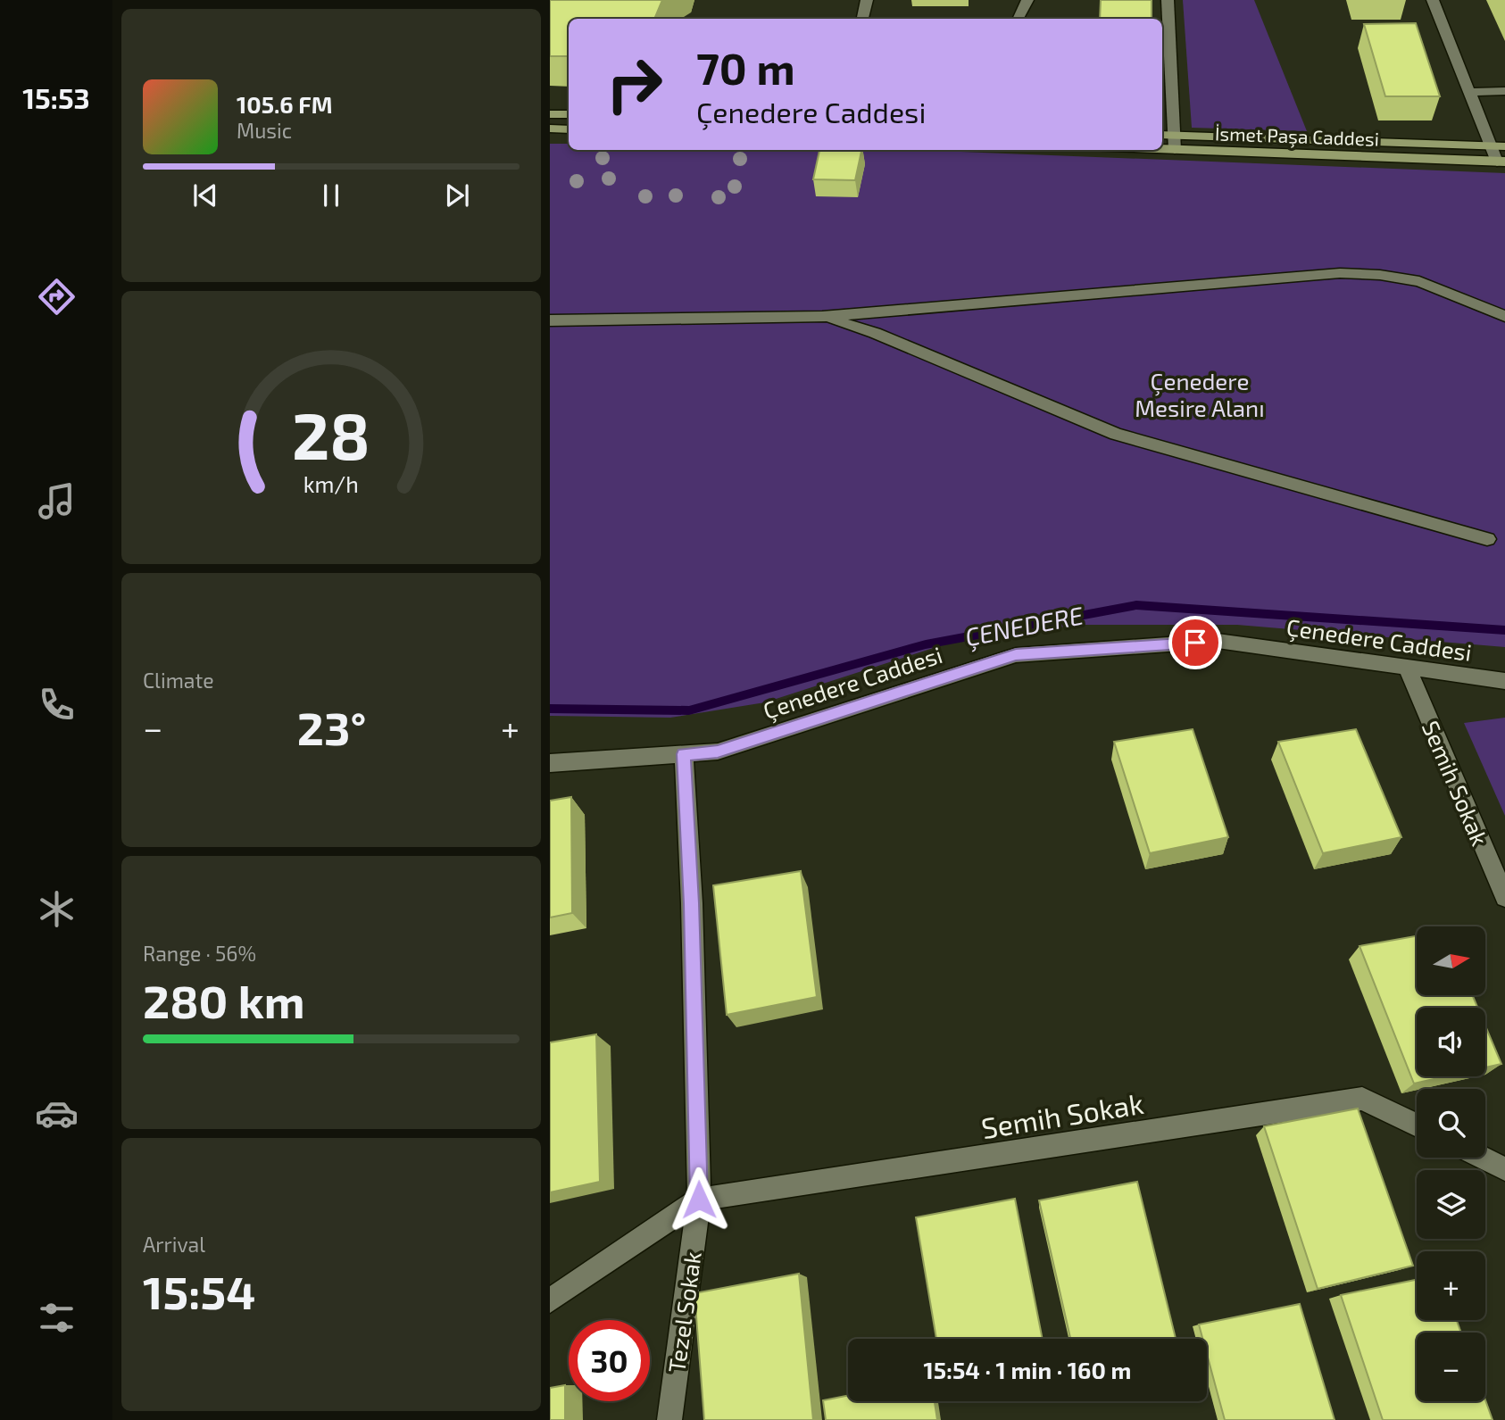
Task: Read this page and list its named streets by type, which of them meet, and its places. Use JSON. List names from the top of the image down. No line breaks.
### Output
{"streets":{"main road":["İsmet Paşa Caddesi"],"street":["Çenedere Caddesi","Semih Sokak","Tezel Sokak"]},"crossings":[["Çenedere Caddesi","Semih Sokak"],["Çenedere Caddesi","Tezel Sokak"],["Semih Sokak","Tezel Sokak"]],"water":["ÇENEDERE"],"parks":["Çenedere Mesire Alanı"],"north":"right","page":{"tabs":"15:53","turn":["70 m","Çenedere Caddesi"],"song":["105.6 FM","Music"],"tile":["Climate",["Range · 56%","280 km"],["Arrival","15:54"]],"heat":["−","23°","+"],"map_buttons":["+","−"],"limit":"30","trip":"15:54 · 1 min · 160 m","gauge":["28","km/h"]}}
